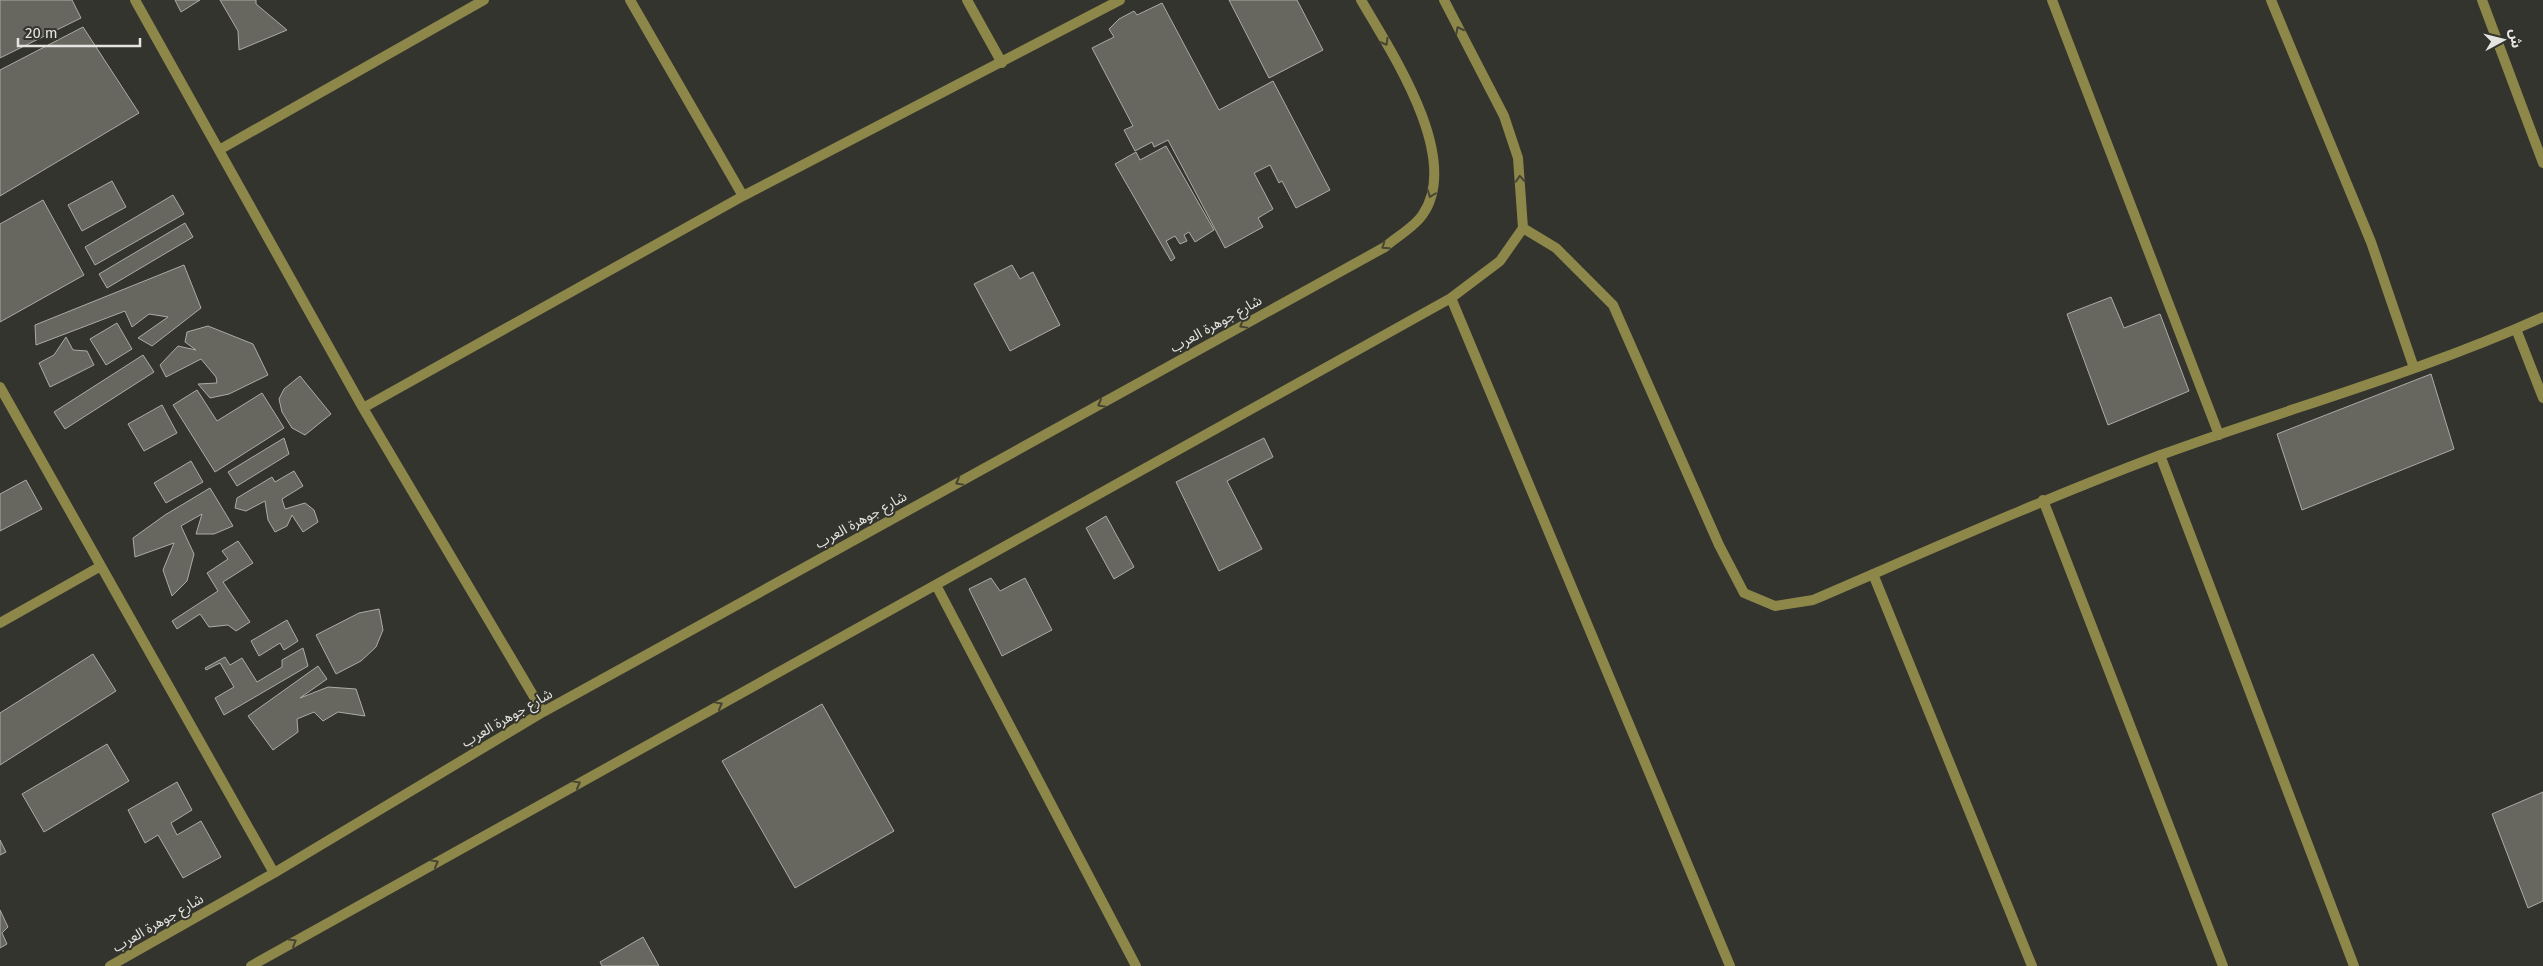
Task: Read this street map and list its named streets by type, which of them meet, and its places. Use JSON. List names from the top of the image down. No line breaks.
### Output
{"streets":{"street":["شارع جوهرة العرب"]},"scale_bar":"20 m","north":"right"}
